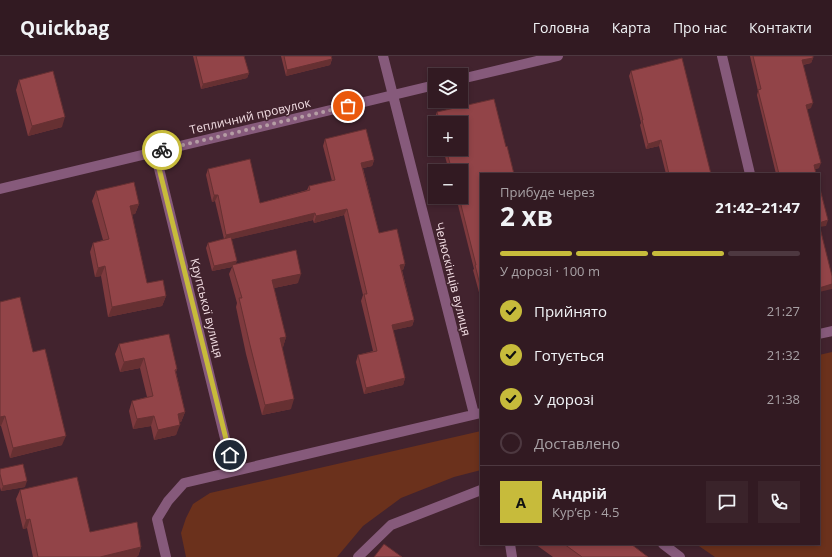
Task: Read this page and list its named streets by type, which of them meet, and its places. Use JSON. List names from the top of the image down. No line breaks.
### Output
{"streets":{"street":["Тепличний провулок","Челюскінців вулиця","Крупської вулиця"]},"crossings":[["Тепличний провулок","Челюскінців вулиця"],["Тепличний провулок","Крупської вулиця"]],"page":{"header":"Quickbag","nav":["Головна","Карта","Про нас","Контакти"],"map_buttons":["+","−"],"heading":["2 хв","Прибуде через","21:42–21:47"],"panel":["Андрій","Кур’єр · 4.5"],"bar":"У дорозі · 100 m","list":[["Прийнято","21:27"],["Готується","21:32"],["У дорозі","21:38"],"Доставлено"],"round":"А"}}
